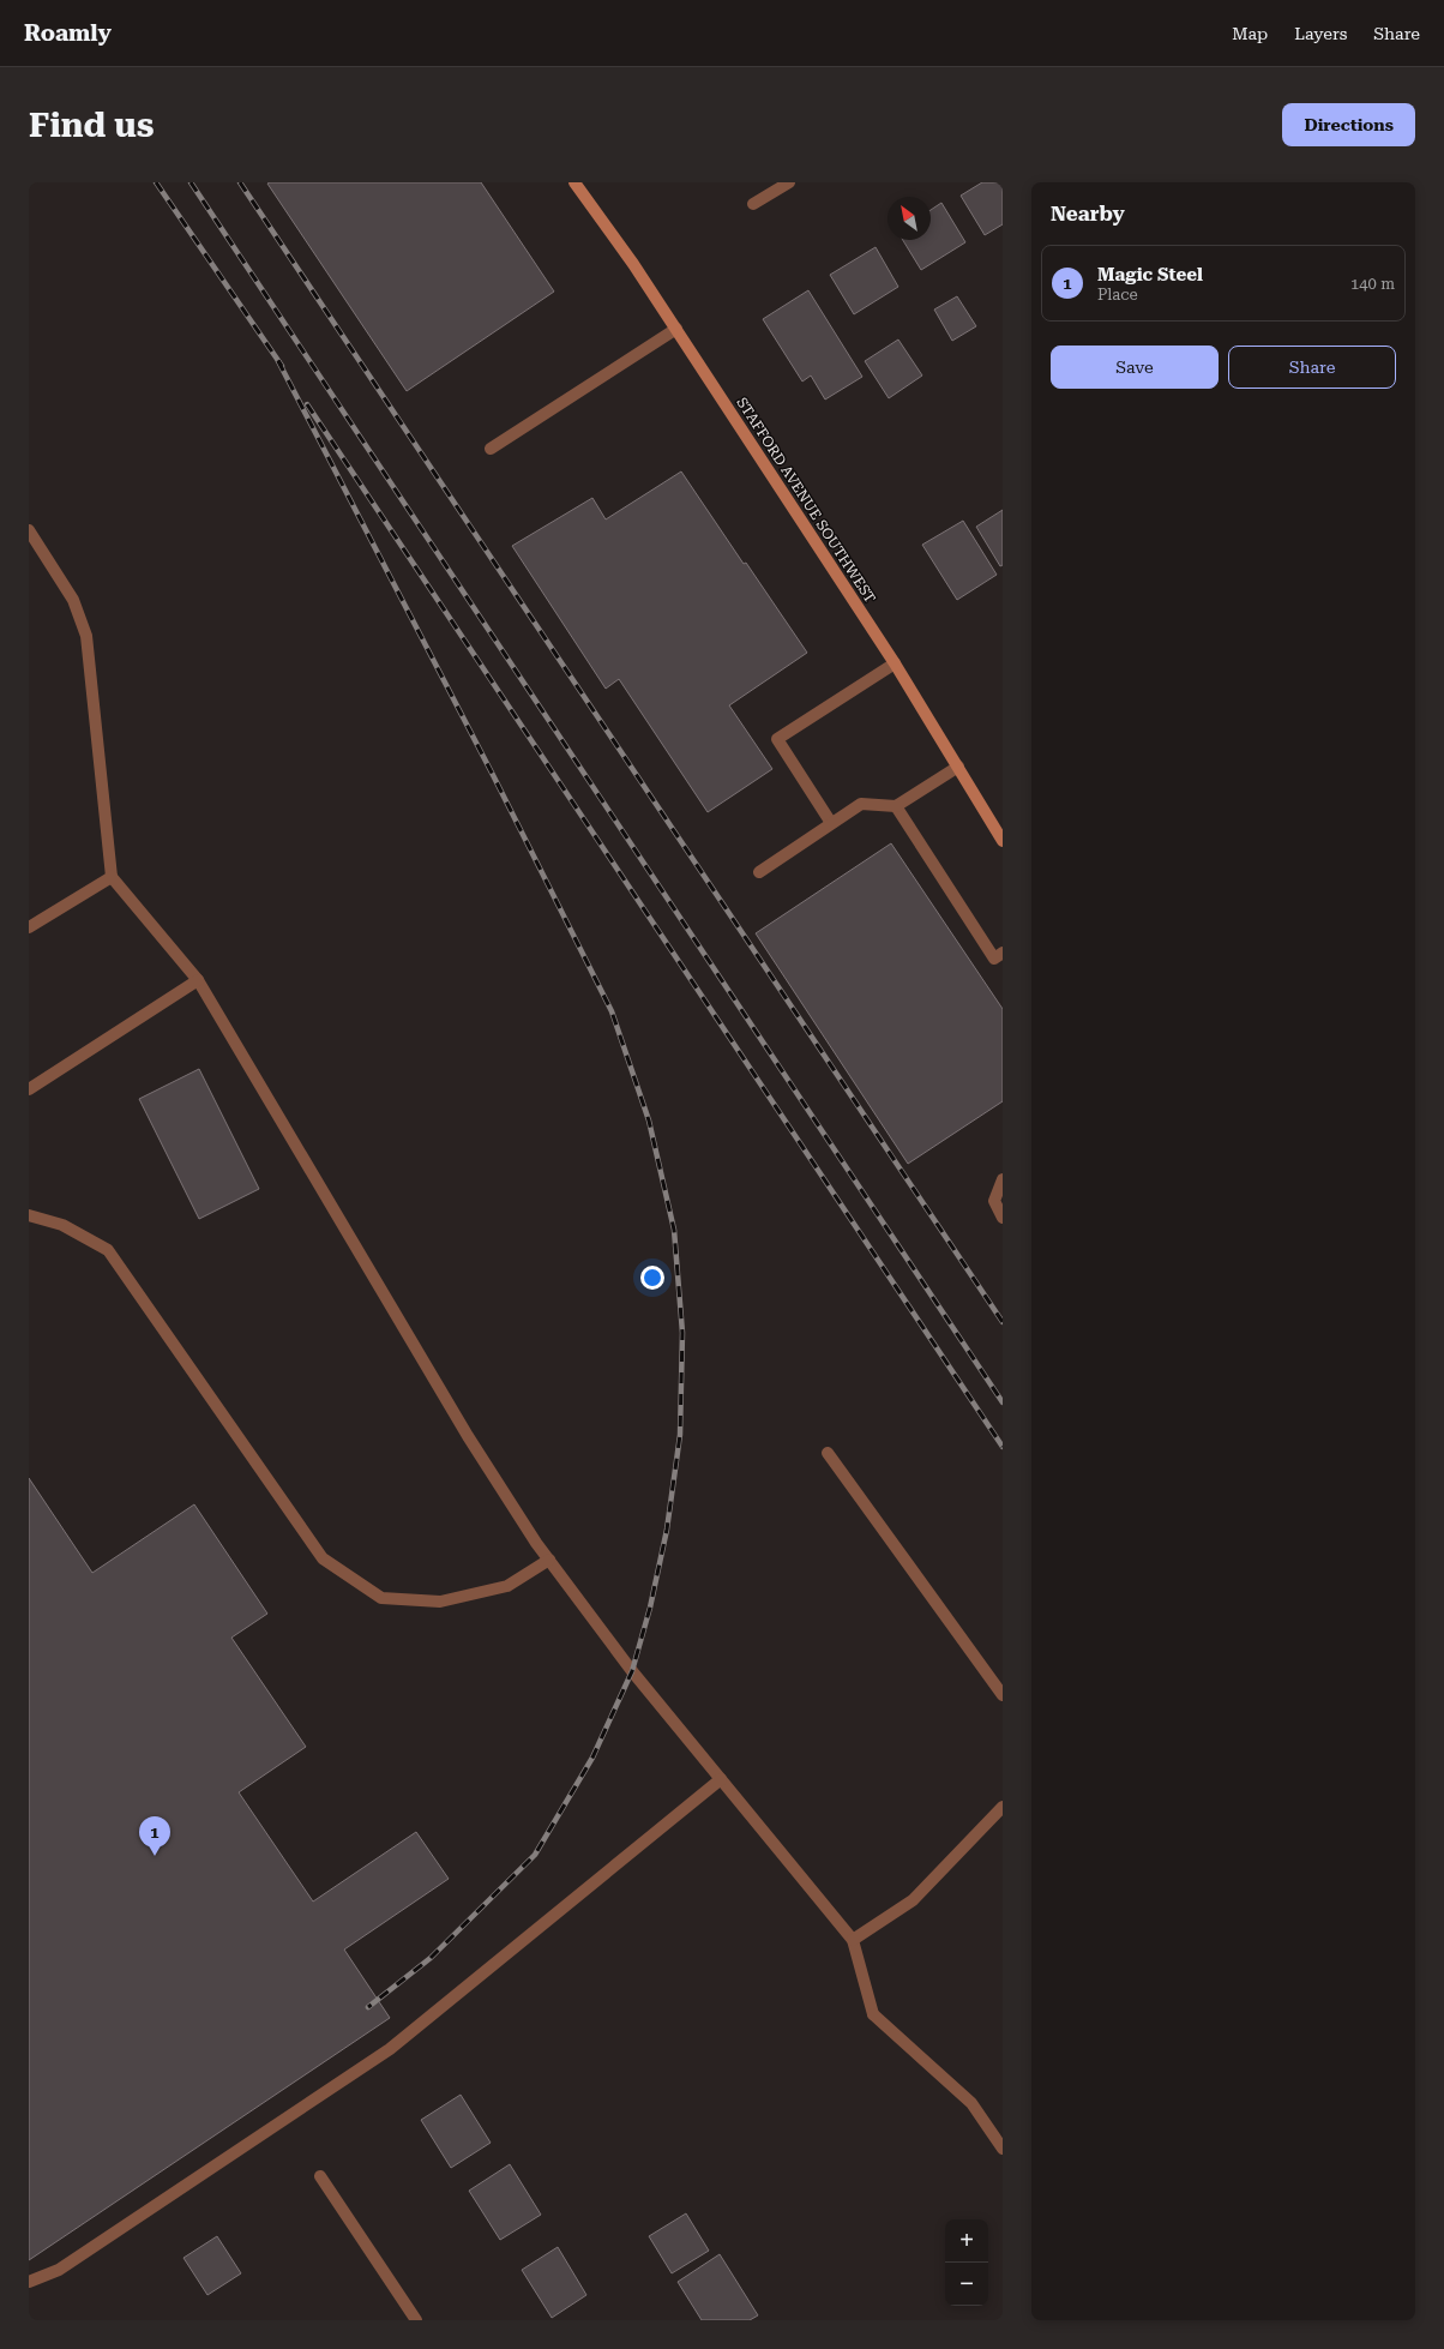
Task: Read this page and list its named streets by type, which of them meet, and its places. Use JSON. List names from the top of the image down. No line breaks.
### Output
{"streets":{"street":["STAFFORD AVENUE SOUTHWEST"]},"north":"top left","page":{"header":"Roamly","nav":["Map","Layers","Share"],"buttons":["Directions",["Save","Share"]],"title":"Find us","heading":"Nearby","list":[{"mark":"1","name":"Magic Steel","note":"Place","value":"140 m"}],"pins":"1","map_buttons":["+","−"]}}
